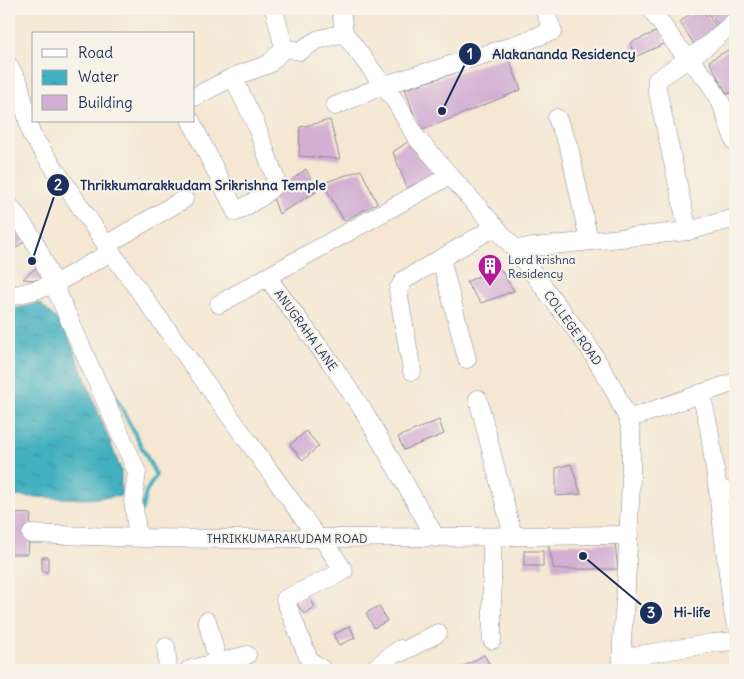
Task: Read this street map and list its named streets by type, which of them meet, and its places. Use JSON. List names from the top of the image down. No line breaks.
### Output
{"streets":{"street":["COLLEGE ROAD","ANUGRAHA LANE","THRIKKUMARAKUDAM ROAD"]},"crossings":[["COLLEGE ROAD","ANUGRAHA LANE"],["COLLEGE ROAD","THRIKKUMARAKUDAM ROAD"],["ANUGRAHA LANE","THRIKKUMARAKUDAM ROAD"]],"places":{"other":["Alakananda Residency","Thrikkumarakkudam Srikrishna Temple","Hi-life"],"building":["Lord krishna Residency"]},"legend":["Road","Water","Building"]}
